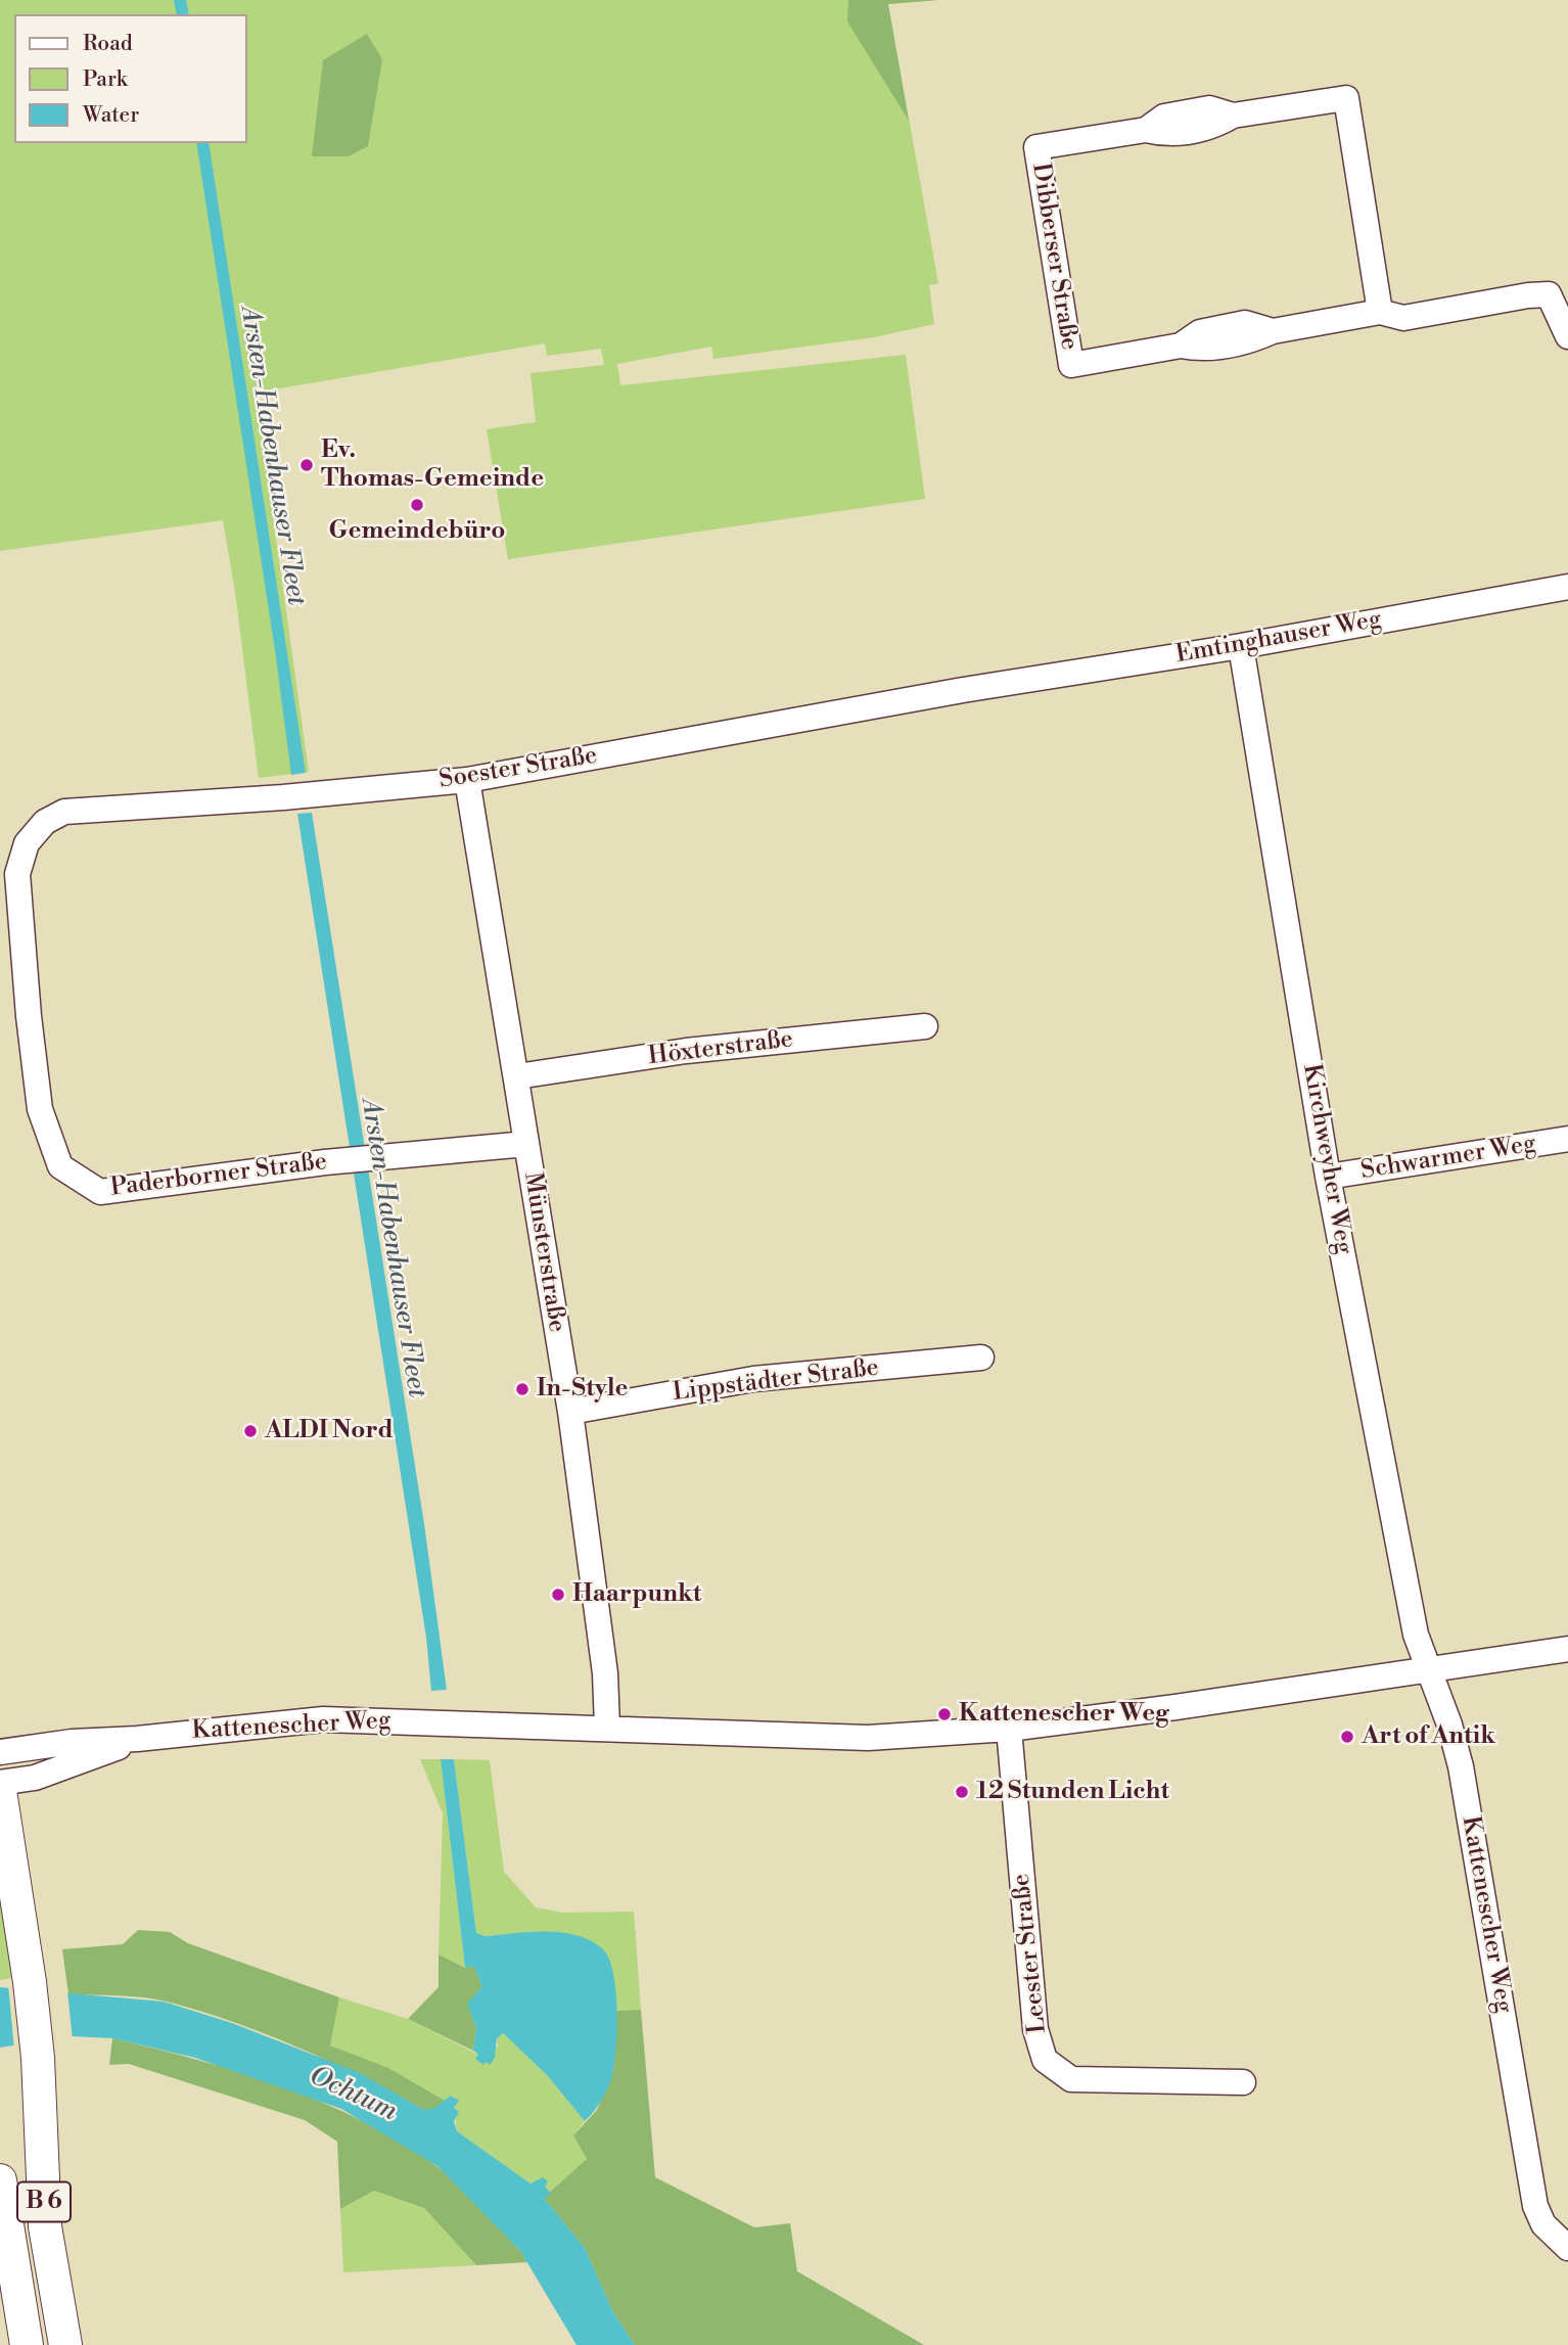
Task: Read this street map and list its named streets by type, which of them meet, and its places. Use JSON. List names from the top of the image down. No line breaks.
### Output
{"streets":{"main road":["B 6"],"street":["Dibberser Straße","Emtinghauser Weg","Soester Straße","Höxterstraße","Schwarmer Weg","Kirchweyher Weg","Paderborner Straße","Münsterstraße","Lippstädter Straße","Kattenescher Weg","Leester Straße"]},"crossings":[["Emtinghauser Weg","Soester Straße"],["Emtinghauser Weg","Kirchweyher Weg"],["Soester Straße","Paderborner Straße"],["Soester Straße","Münsterstraße"],["Höxterstraße","Münsterstraße"],["Schwarmer Weg","Kirchweyher Weg"],["Kirchweyher Weg","Kattenescher Weg"],["Paderborner Straße","Münsterstraße"],["Münsterstraße","Lippstädter Straße"],["Münsterstraße","Kattenescher Weg"],["Kattenescher Weg","Leester Straße"]],"water":["Arsten-Habenhauser Fleet","Ochtum"],"places":["Ev. Thomas-Gemeinde","Gemeindebüro","In-Style","ALDI Nord","Haarpunkt","Kattenescher Weg","Art of Antik","12 Stunden Licht"],"legend":["Road","Park","Water"]}
